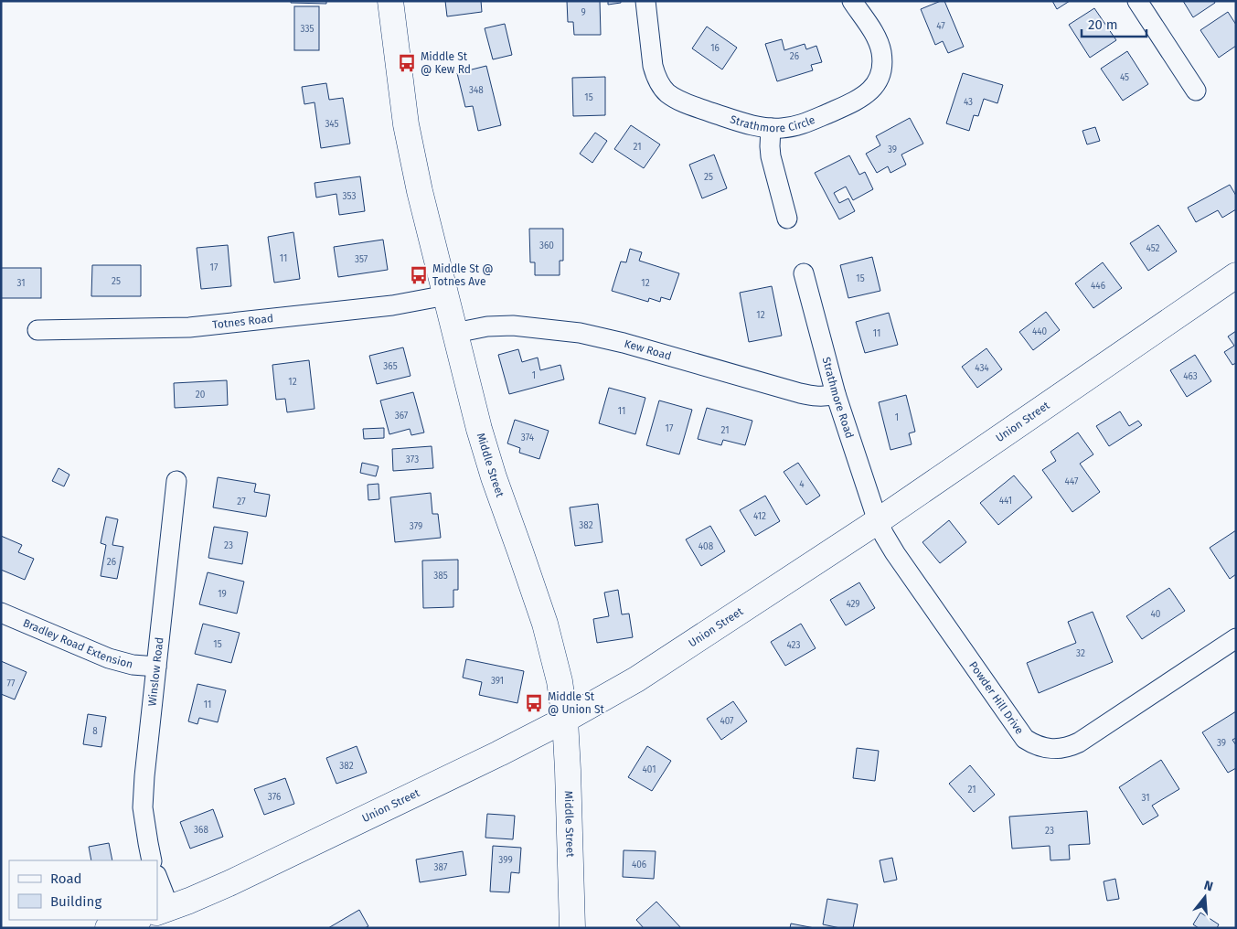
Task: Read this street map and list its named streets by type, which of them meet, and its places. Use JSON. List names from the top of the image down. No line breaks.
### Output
{"streets":{"main road":["Union Street","Middle Street"],"street":["Strathmore Circle","Totnes Road","Kew Road","Strathmore Road","Bradley Road Extension","Winslow Road","Powder Hill Drive"]},"crossings":[["Totnes Road","Middle Street"],["Kew Road","Strathmore Road"],["Kew Road","Middle Street"],["Strathmore Road","Union Street"],["Strathmore Road","Powder Hill Drive"],["Union Street","Middle Street"],["Union Street","Powder Hill Drive"],["Bradley Road Extension","Winslow Road"]],"places":{"bus stop":["Middle St @ Kew Rd","Middle St @ Totnes Ave","Middle St @ Union St"]},"house_numbers":["9","47","335","16","26","45","348","15","43","345","21","39","25","353","360","452","11","357","17","15","25","31","12","446","12","440","11","365","434","1","463","12","20","11","367","1","17","21","374","373","447","4","441","27","412","382","379","23","408","26","385","19","429","40","15","423","32","391","77","11","407","8","39","382","401","21","376","31","368","23","399","406","387"],"legend":["Road","Building"],"scale_bar":"20 m","north":"top"}
